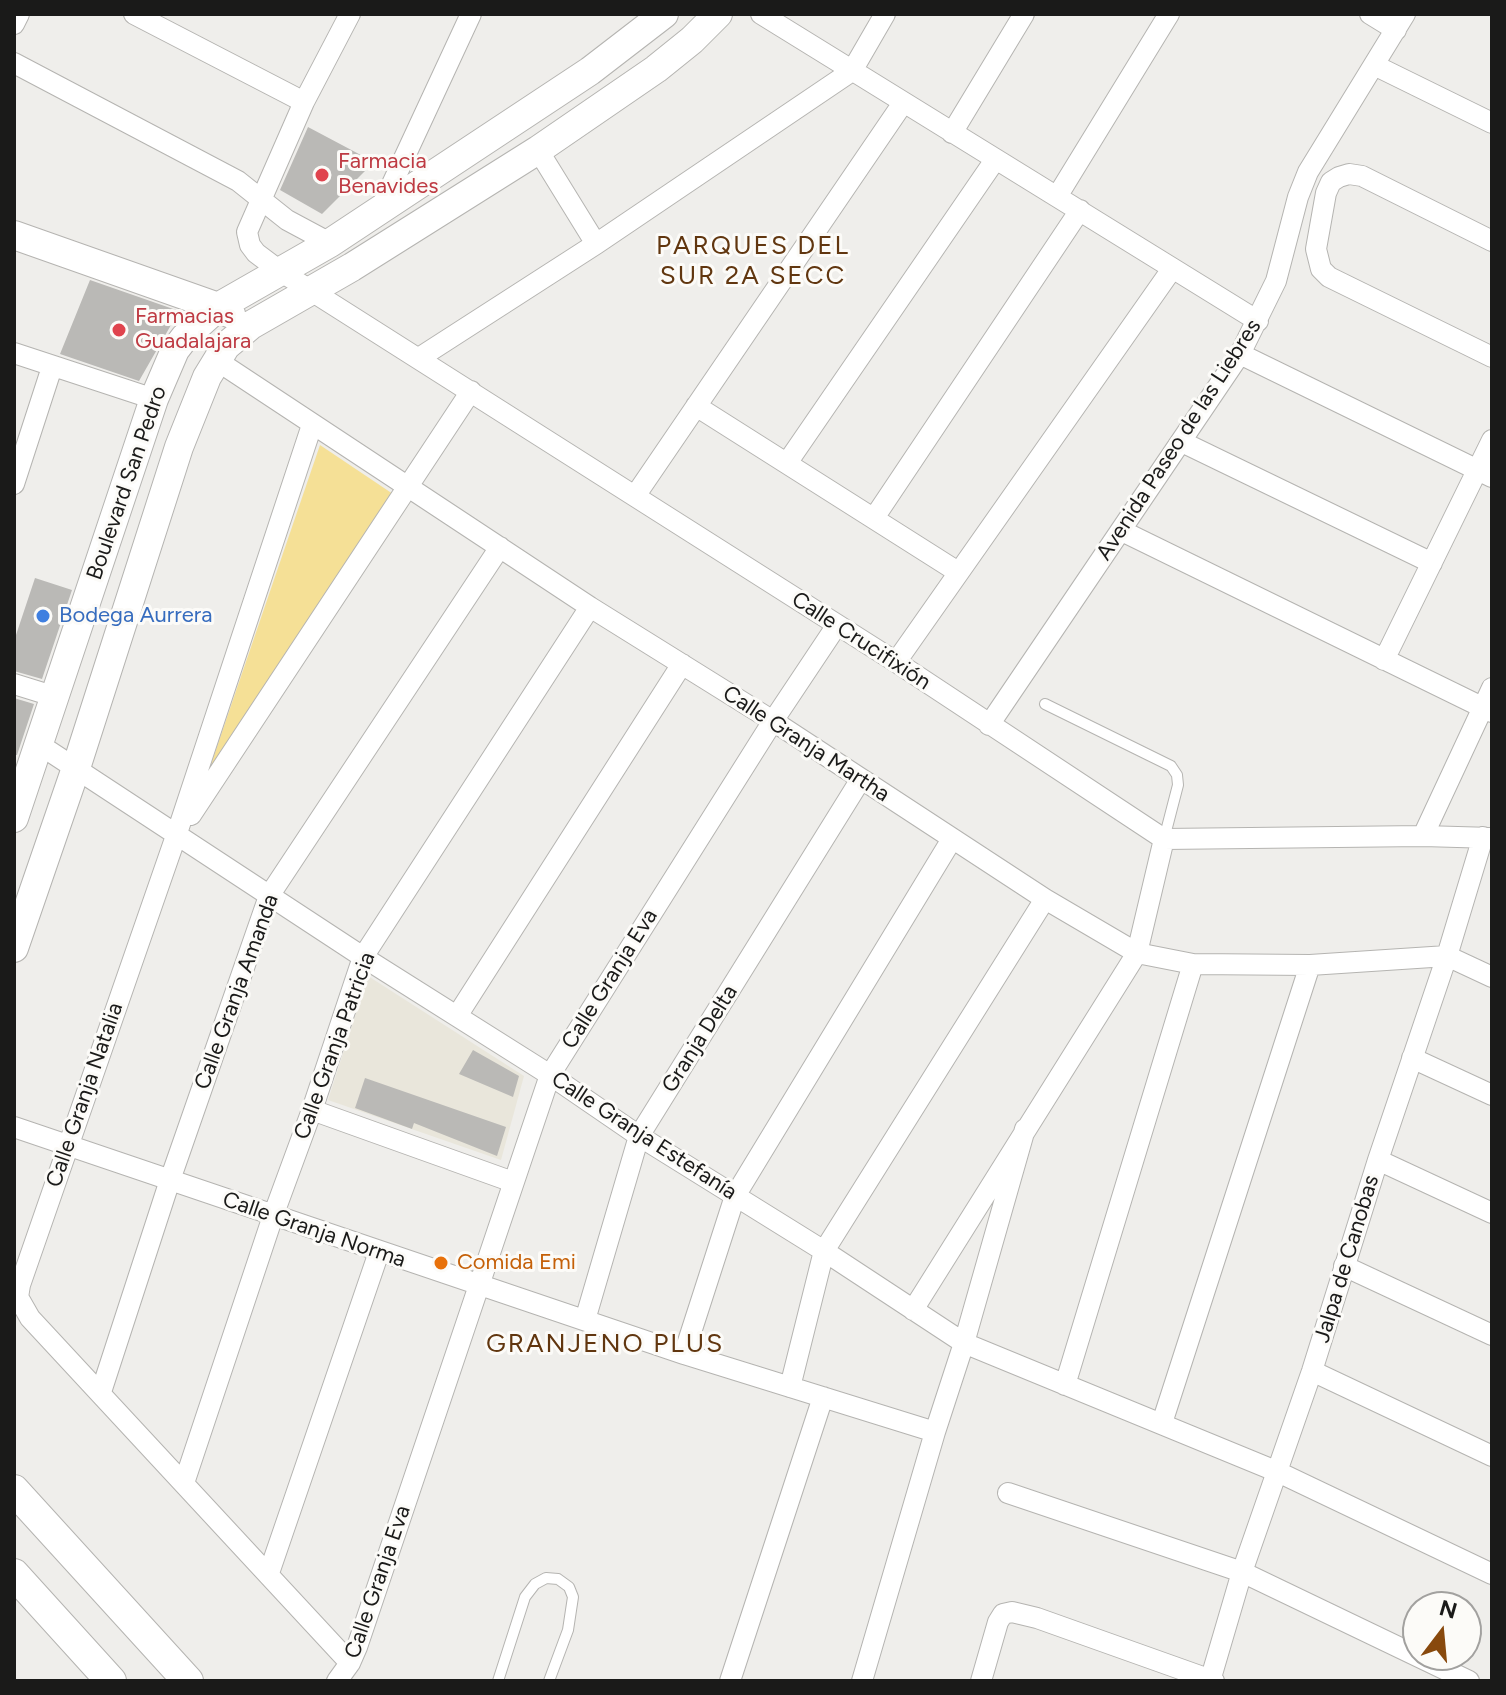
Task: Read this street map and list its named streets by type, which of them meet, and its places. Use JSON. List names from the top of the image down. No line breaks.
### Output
{"streets":{"street":["Avenida Paseo de las Liebres","Boulevard San Pedro","Calle Crucifixión","Calle Granja Martha","Calle Granja Eva","Calle Granja Amanda","Granja Delta","Calle Granja Patricia","Calle Granja Natalia","Calle Granja Estefanía","Calle Granja Norma","Jalpa de Canobas"]},"crossings":[["Avenida Paseo de las Liebres","Calle Crucifixión"],["Boulevard San Pedro","Calle Crucifixión"],["Boulevard San Pedro","Calle Granja Martha"],["Boulevard San Pedro","Calle Granja Estefanía"],["Calle Crucifixión","Calle Granja Eva"],["Calle Granja Martha","Calle Granja Eva"],["Calle Granja Martha","Calle Granja Amanda"],["Calle Granja Martha","Granja Delta"],["Calle Granja Martha","Calle Granja Patricia"],["Calle Granja Martha","Calle Granja Natalia"],["Calle Granja Martha","Jalpa de Canobas"],["Calle Granja Eva","Calle Granja Natalia"],["Calle Granja Eva","Calle Granja Estefanía"],["Calle Granja Eva","Calle Granja Norma"],["Calle Granja Amanda","Calle Granja Natalia"],["Calle Granja Amanda","Calle Granja Estefanía"],["Calle Granja Amanda","Calle Granja Norma"],["Granja Delta","Calle Granja Estefanía"],["Granja Delta","Calle Granja Norma"],["Calle Granja Patricia","Calle Granja Natalia"],["Calle Granja Patricia","Calle Granja Estefanía"],["Calle Granja Patricia","Calle Granja Norma"],["Calle Granja Natalia","Calle Granja Estefanía"],["Calle Granja Natalia","Calle Granja Norma"],["Calle Granja Estefanía","Jalpa de Canobas"]],"districts":["PARQUES DEL SUR 2A SECC","GRANJENO PLUS"],"places":["Farmacia Benavides","Farmacias Guadalajara","Bodega Aurrera","Comida Emi"],"north":"top"}
